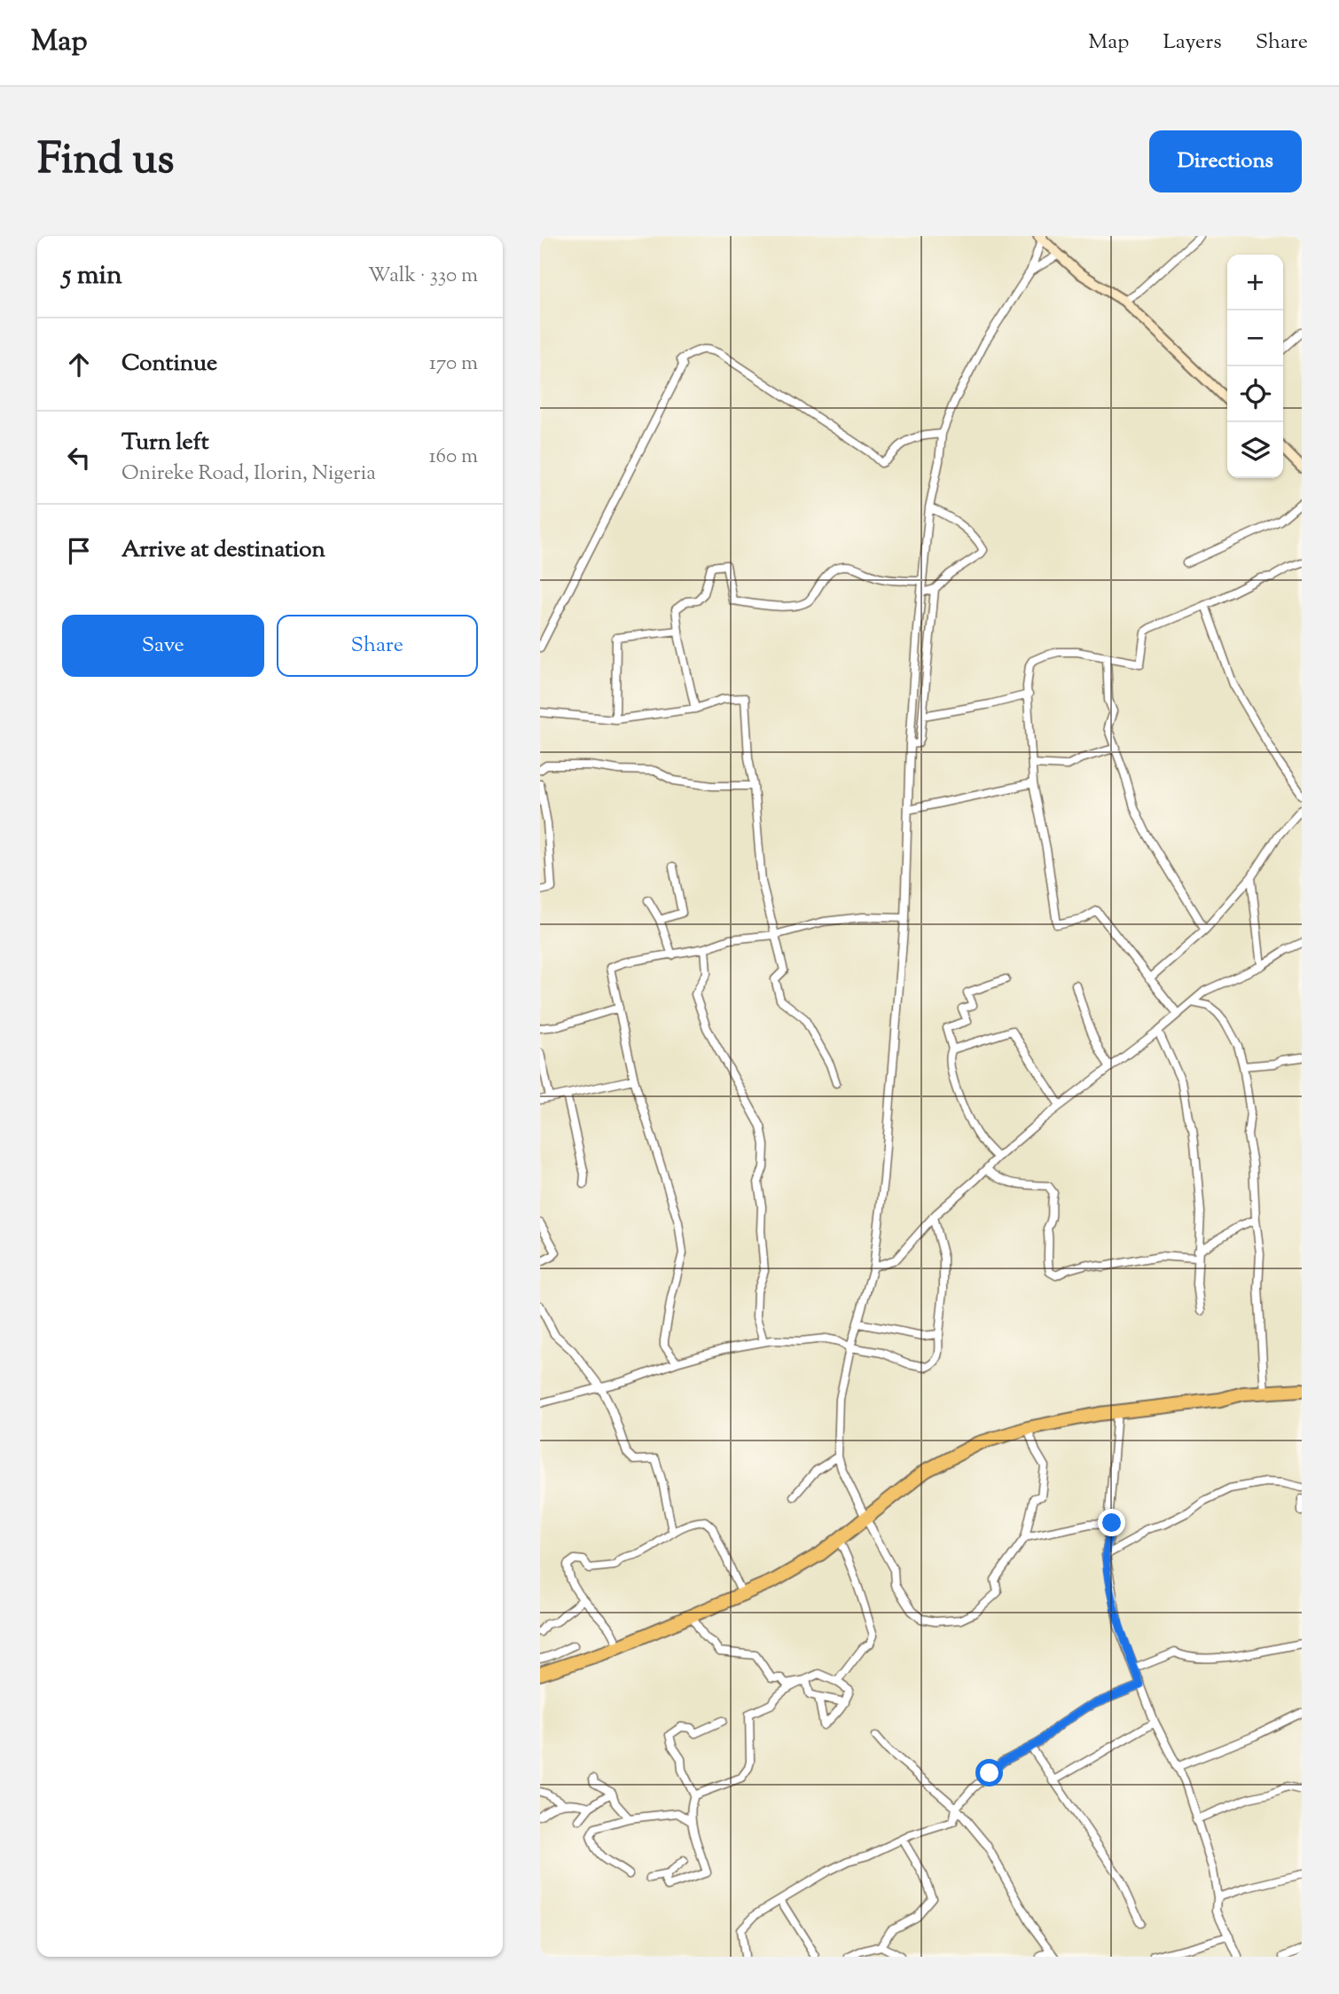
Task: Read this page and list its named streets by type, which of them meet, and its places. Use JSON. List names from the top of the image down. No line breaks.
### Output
{"page":{"header":"Map","nav":["Map","Layers","Share"],"title":"Find us","buttons":["Directions",["Save","Share"]],"heading":["5 min","Walk · 330 m"],"map_buttons":["+","−"],"list":[["Continue","170 m"],["Turn left","Onireke Road, Ilorin, Nigeria","160 m"],"Arrive at destination"]}}
